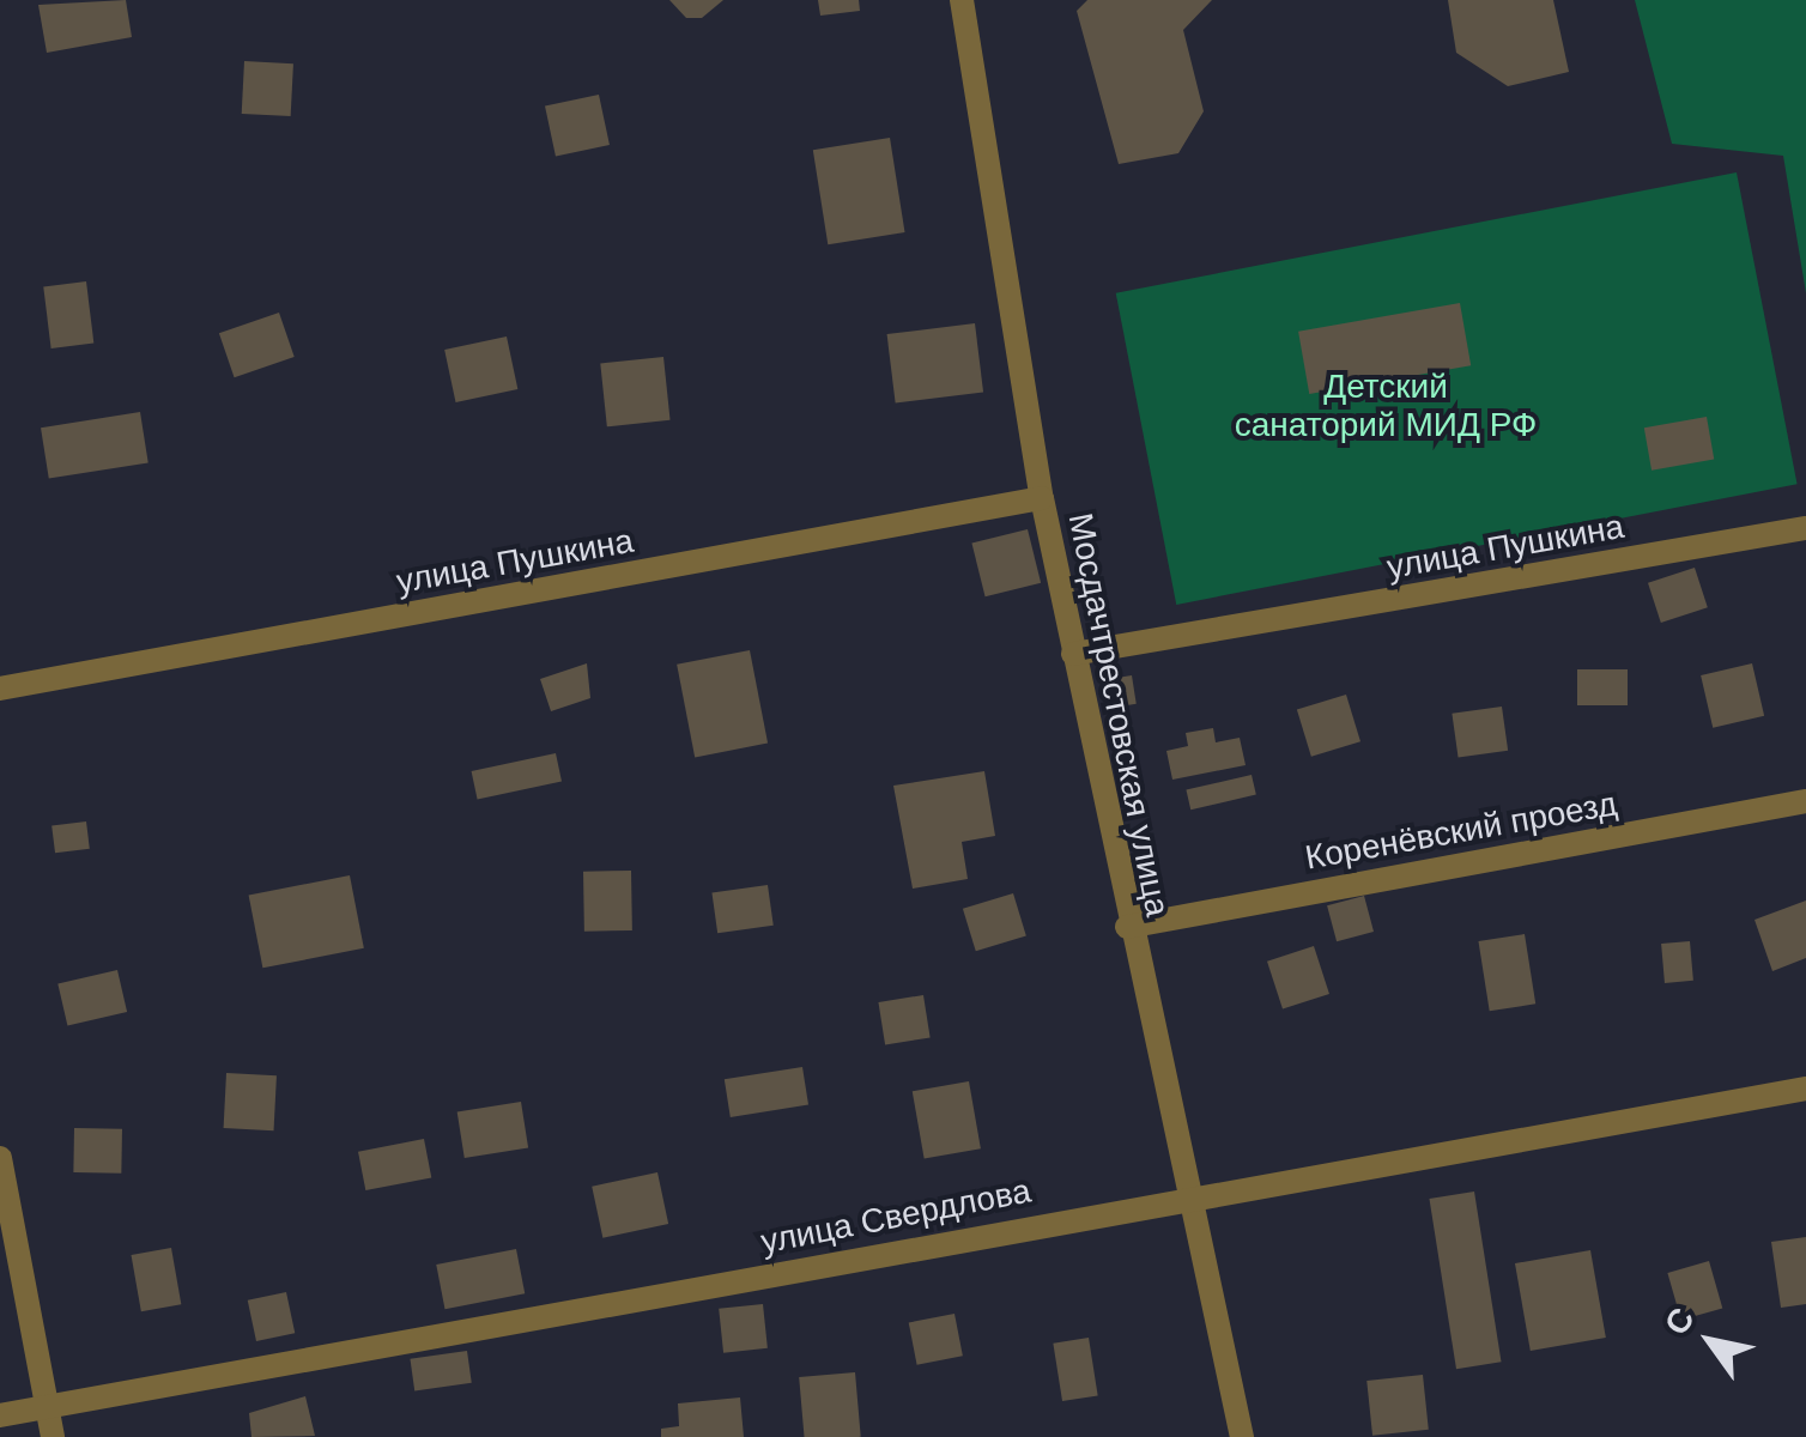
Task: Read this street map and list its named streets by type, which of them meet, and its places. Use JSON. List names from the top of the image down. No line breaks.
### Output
{"streets":{"street":["улица Пушкина","Мосдачтрестовская улица","Коренёвский проезд","улица Свердлова"]},"crossings":[["улица Пушкина","Мосдачтрестовская улица"],["Мосдачтрестовская улица","Коренёвский проезд"],["Мосдачтрестовская улица","улица Свердлова"]],"parks":["Детский санаторий МИД РФ"],"north":"top left"}
